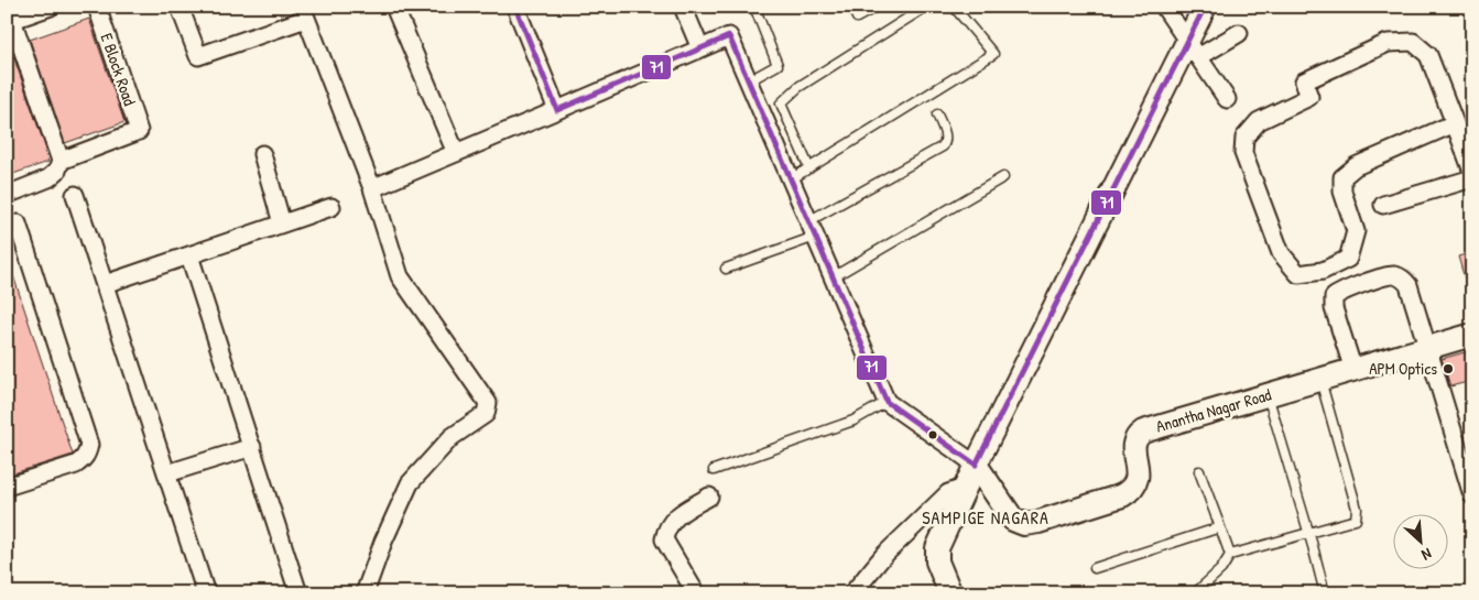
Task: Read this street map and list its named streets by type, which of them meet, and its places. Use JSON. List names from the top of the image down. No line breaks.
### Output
{"streets":{"street":["E Block Road","Anantha Nagar Road"]},"districts":["SAMPIGE NAGARA"],"places":["APM Optics"],"lines":["transit line 71"],"north":"bottom right"}
